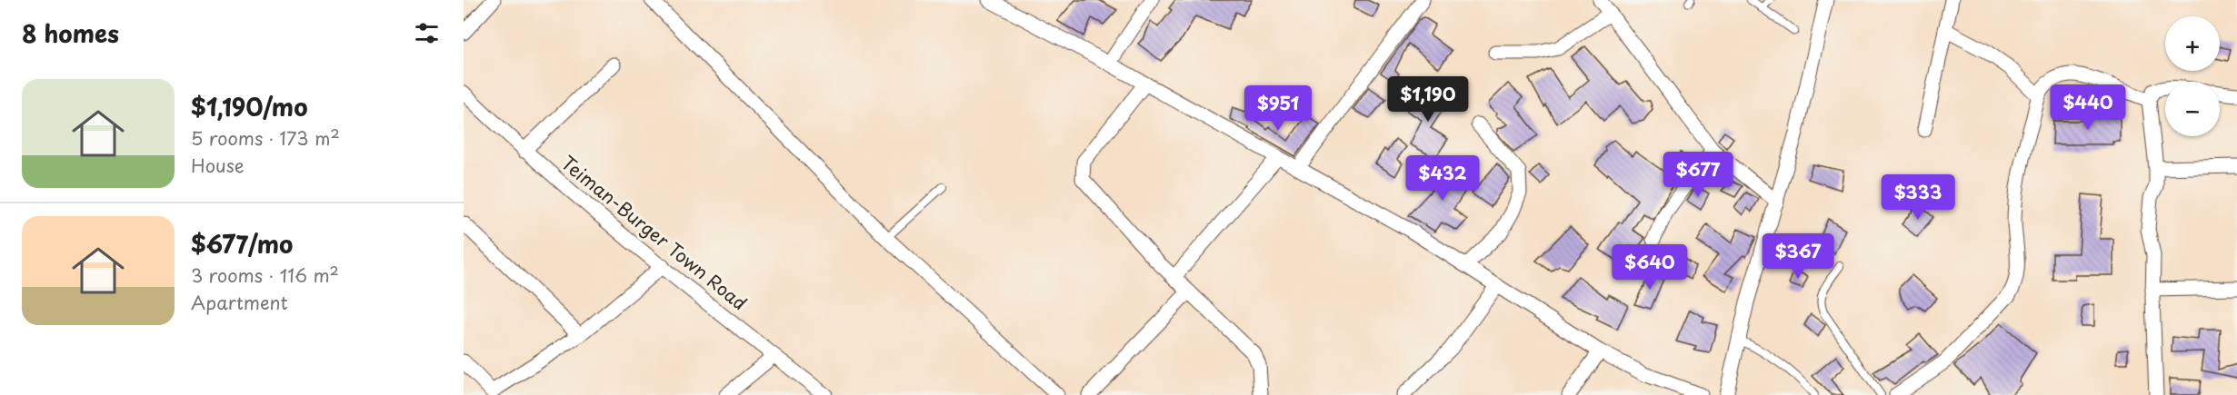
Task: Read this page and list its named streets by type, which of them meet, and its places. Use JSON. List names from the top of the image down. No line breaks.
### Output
{"streets":{"street":["Teiman-Burger Town Road"]},"page":{"heading":"8 homes","map_buttons":["+","−"],"list":[{"name":"$1,190/mo","note":"5 rooms · 173 m² · House"},{"name":"$677/mo","note":"3 rooms · 116 m² · Apartment"}],"price":["$1,190","$440","$951","$677","$432","$333","$367","$640"]}}
